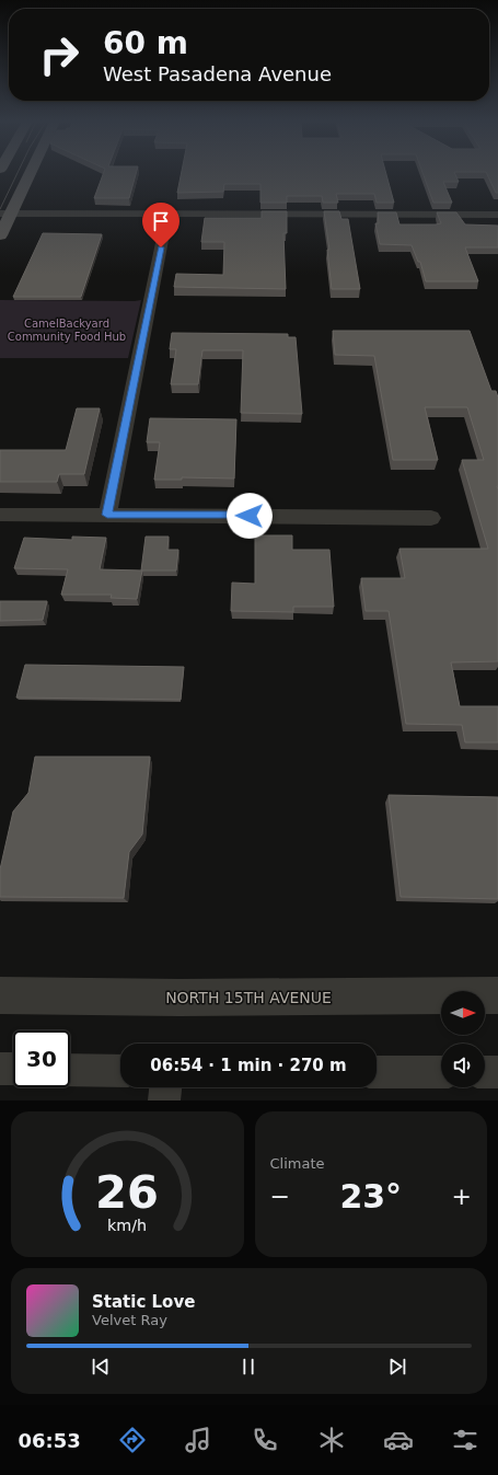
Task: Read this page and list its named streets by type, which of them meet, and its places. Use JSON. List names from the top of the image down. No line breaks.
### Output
{"streets":{"street":["NORTH 15TH AVENUE"]},"parks":["CamelBackyard Community Food Hub"],"north":"right","page":{"turn":["60 m","West Pasadena Avenue"],"limit":"30","trip":"06:54 · 1 min · 270 m","tile":"Climate","heat":["−","23°","+"],"song":["Static Love","Velvet Ray"],"tabs":"06:53","gauge":["26","km/h"]}}
